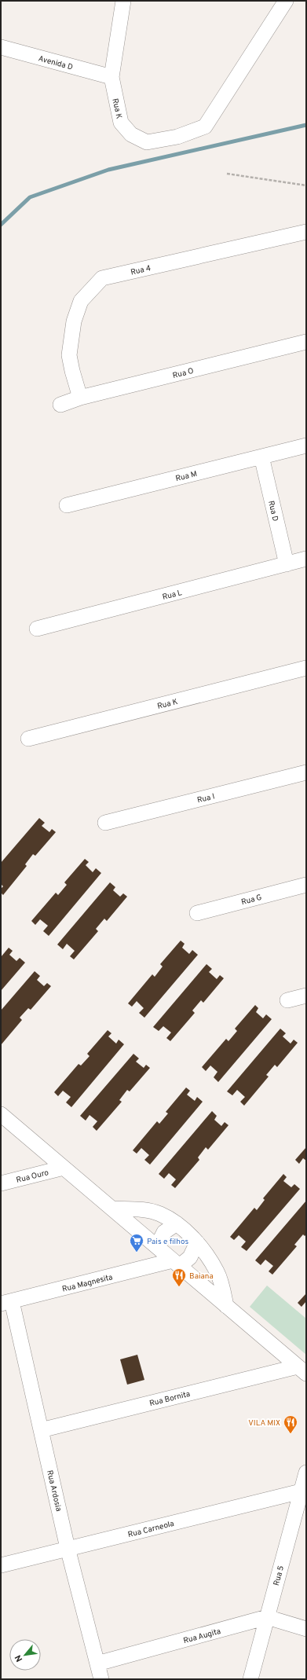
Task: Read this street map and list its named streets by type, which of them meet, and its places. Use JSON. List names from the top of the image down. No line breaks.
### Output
{"streets":{"street":["Avenida D","Rua K","Rua 4","Rua O","Rua M","Rua D","Rua L","Rua I","Rua G","Rua Ouro","Rua Magnesita","Rua Bornita","Rua Ardosia","Rua Carneola","Rua 5","Rua Augita"]},"crossings":[["Avenida D","Rua K"],["Rua 4","Rua O"],["Rua M","Rua D"],["Rua D","Rua L"],["Rua Magnesita","Rua Ardosia"],["Rua Bornita","Rua Ardosia"],["Rua Ardosia","Rua Carneola"],["Rua Ardosia","Rua Augita"],["Rua Carneola","Rua 5"],["Rua 5","Rua Augita"]],"places":{"supermarket":["Pais e filhos"],"restaurant":["Baiana","VILA MIX"]},"north":"bottom left"}
